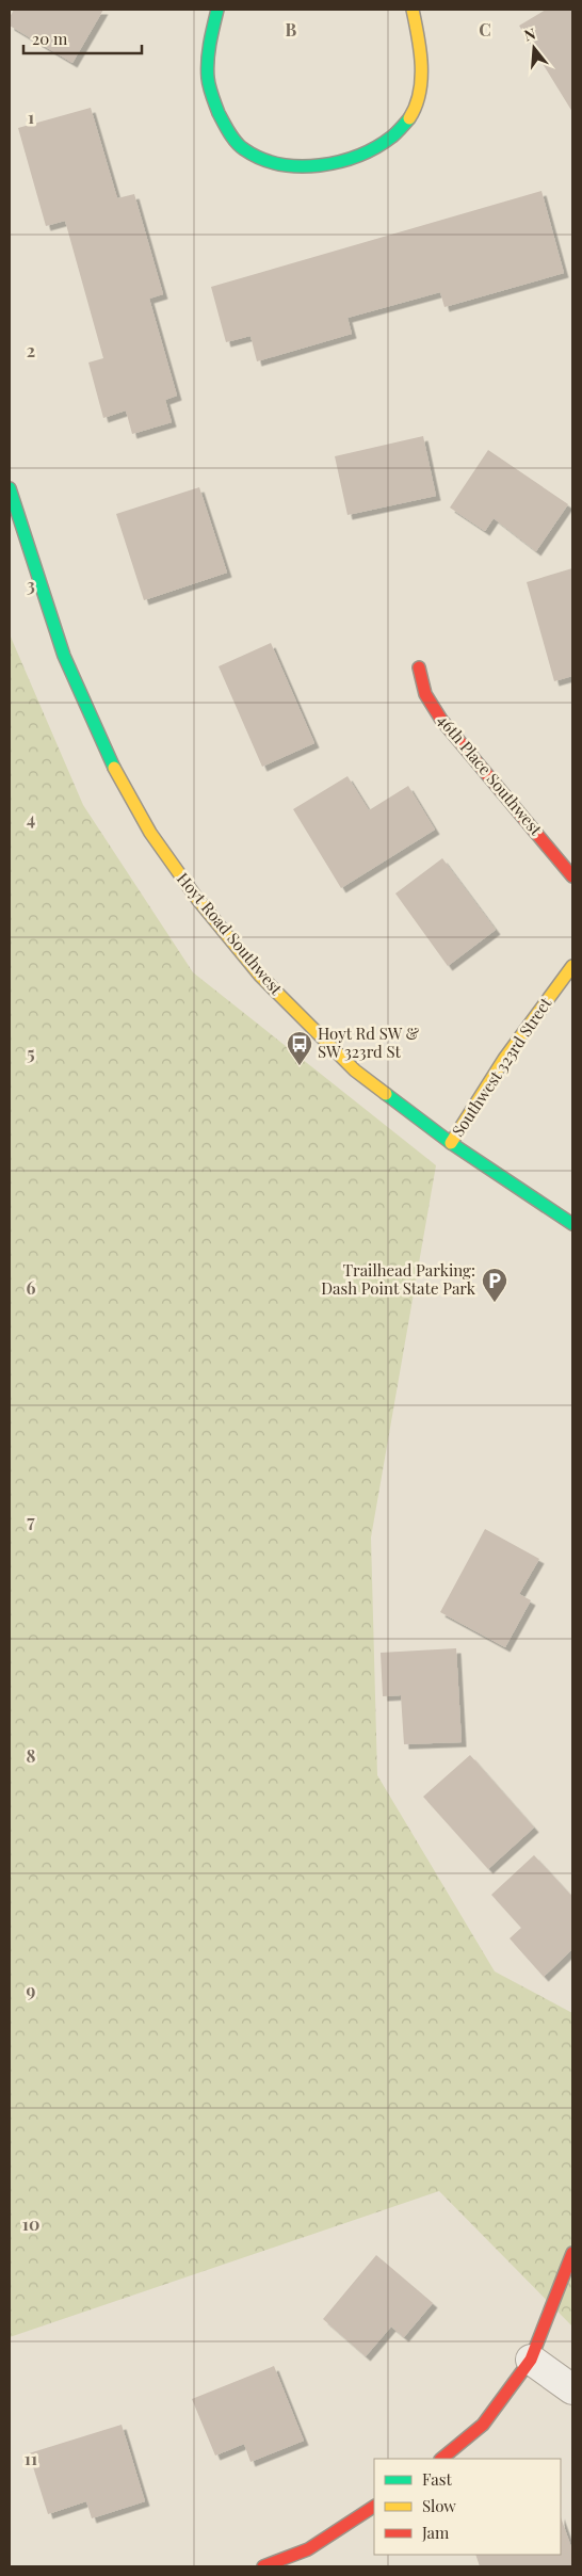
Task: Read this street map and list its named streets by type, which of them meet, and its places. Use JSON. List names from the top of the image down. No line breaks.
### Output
{"streets":{"street":["46th Place Southwest","Hoyt Road Southwest","Southwest 323rd Street"]},"crossings":[["Hoyt Road Southwest","Southwest 323rd Street"]],"places":{"bus stop":["Hoyt Rd SW & SW 323rd St"],"parking":["Trailhead Parking: Dash Point State Park"]},"legend":["Fast","Slow","Jam"],"scale_bar":"20 m","north":"top","grid":{"columns":["B","C"],"rows":["1","2","3","4","5","6","7","8","9","10","11"]}}
